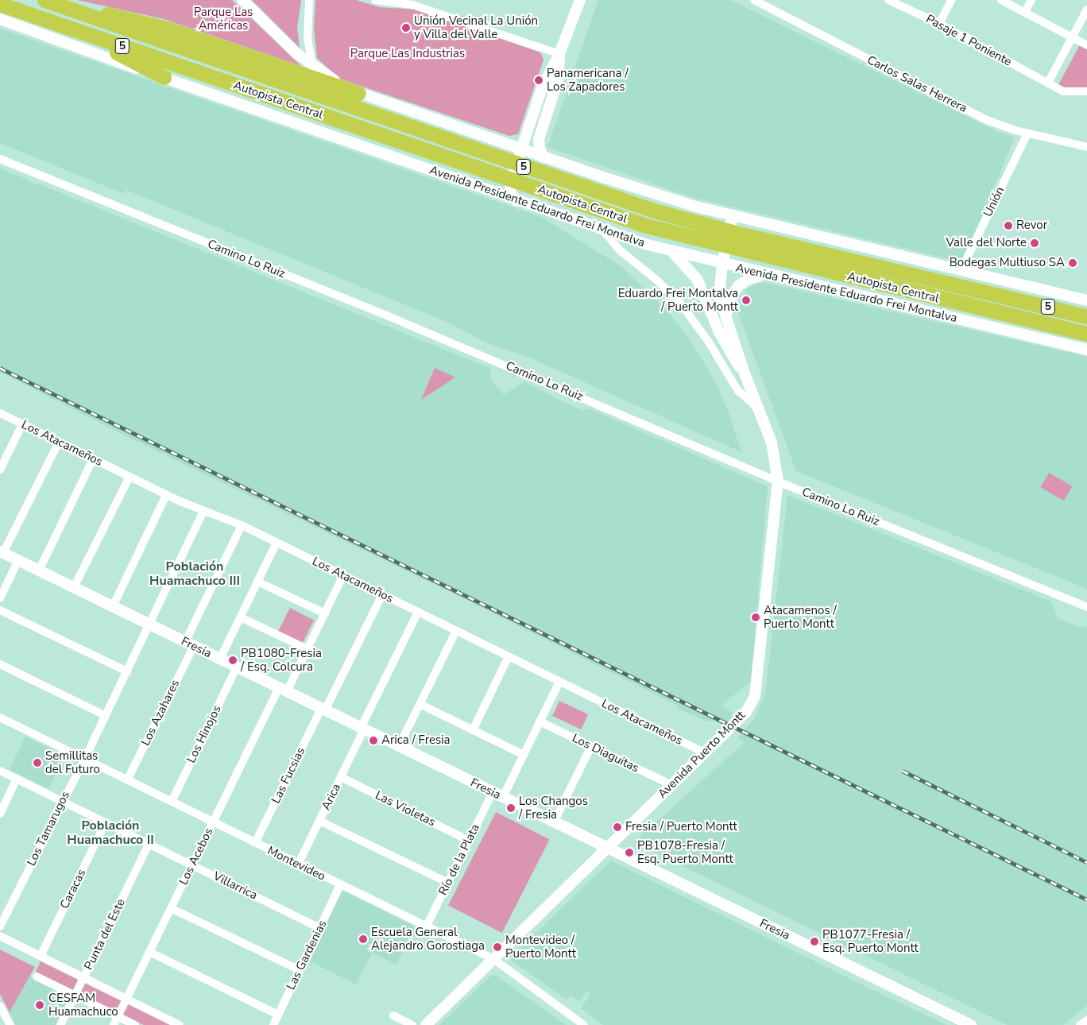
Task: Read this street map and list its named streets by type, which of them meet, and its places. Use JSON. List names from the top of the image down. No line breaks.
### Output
{"streets":{"highway":["5","Autopista Central"],"main road":["Avenida Presidente Eduardo Frei Montalva","Fresia","Avenida Puerto Montt"],"street":["Pasaje 1 Poniente","Carlos Salas Herrera","Unión","Camino Lo Ruiz","Los Atacameños","Los Azahares","Los Hinojos","Los Diaguitas","Las Fucsias","Arica","Las Violetas","Los Tamarugos","Los Acebos","Río de la Plata","Montevideo","Villarrica","Caracas","Punta del Este","Las Gardenias"]},"crossings":[["Carlos Salas Herrera","Unión"],["Avenida Presidente Eduardo Frei Montalva","Avenida Puerto Montt"],["Camino Lo Ruiz","Avenida Puerto Montt"],["Los Atacameños","Los Azahares"],["Los Atacameños","Avenida Puerto Montt"],["Los Atacameños","Las Fucsias"],["Los Atacameños","Arica"],["Los Atacameños","Los Tamarugos"],["Los Atacameños","Los Acebos"],["Fresia","Los Azahares"],["Fresia","Los Hinojos"],["Fresia","Avenida Puerto Montt"],["Fresia","Las Fucsias"],["Fresia","Arica"],["Fresia","Los Tamarugos"],["Fresia","Los Acebos"],["Fresia","Río de la Plata"],["Los Azahares","Montevideo"],["Los Hinojos","Montevideo"],["Los Diaguitas","Avenida Puerto Montt"],["Avenida Puerto Montt","Montevideo"],["Las Fucsias","Montevideo"],["Arica","Las Violetas"],["Arica","Montevideo"],["Las Violetas","Río de la Plata"],["Los Tamarugos","Montevideo"],["Los Tamarugos","Villarrica"],["Los Acebos","Montevideo"],["Los Acebos","Villarrica"],["Río de la Plata","Montevideo"],["Montevideo","Las Gardenias"],["Villarrica","Caracas"],["Villarrica","Punta del Este"],["Villarrica","Las Gardenias"]],"districts":["Población Huamachuco III","Población Huamachuco II"],"parks":["Parque Las Américas","Parque Las Industrias"],"places":["Unión Vecinal La Unión y Villa del Valle","Panamericana / Los Zapadores","Revor","Valle del Norte","Bodegas Multiuso SA","Eduardo Frei Montalva / Puerto Montt","Atacamenos / Puerto Montt","PB1080-Fresia / Esq. Colcura","Arica / Fresia","Semillitas del Futuro","Los Changos / Fresia","Fresia / Puerto Montt","PB1078-Fresia / Esq. Puerto Montt","Escuela General Alejandro Gorostiaga","PB1077-Fresia / Esq. Puerto Montt","Montevideo / Puerto Montt","CESFAM Huamachuco"]}
